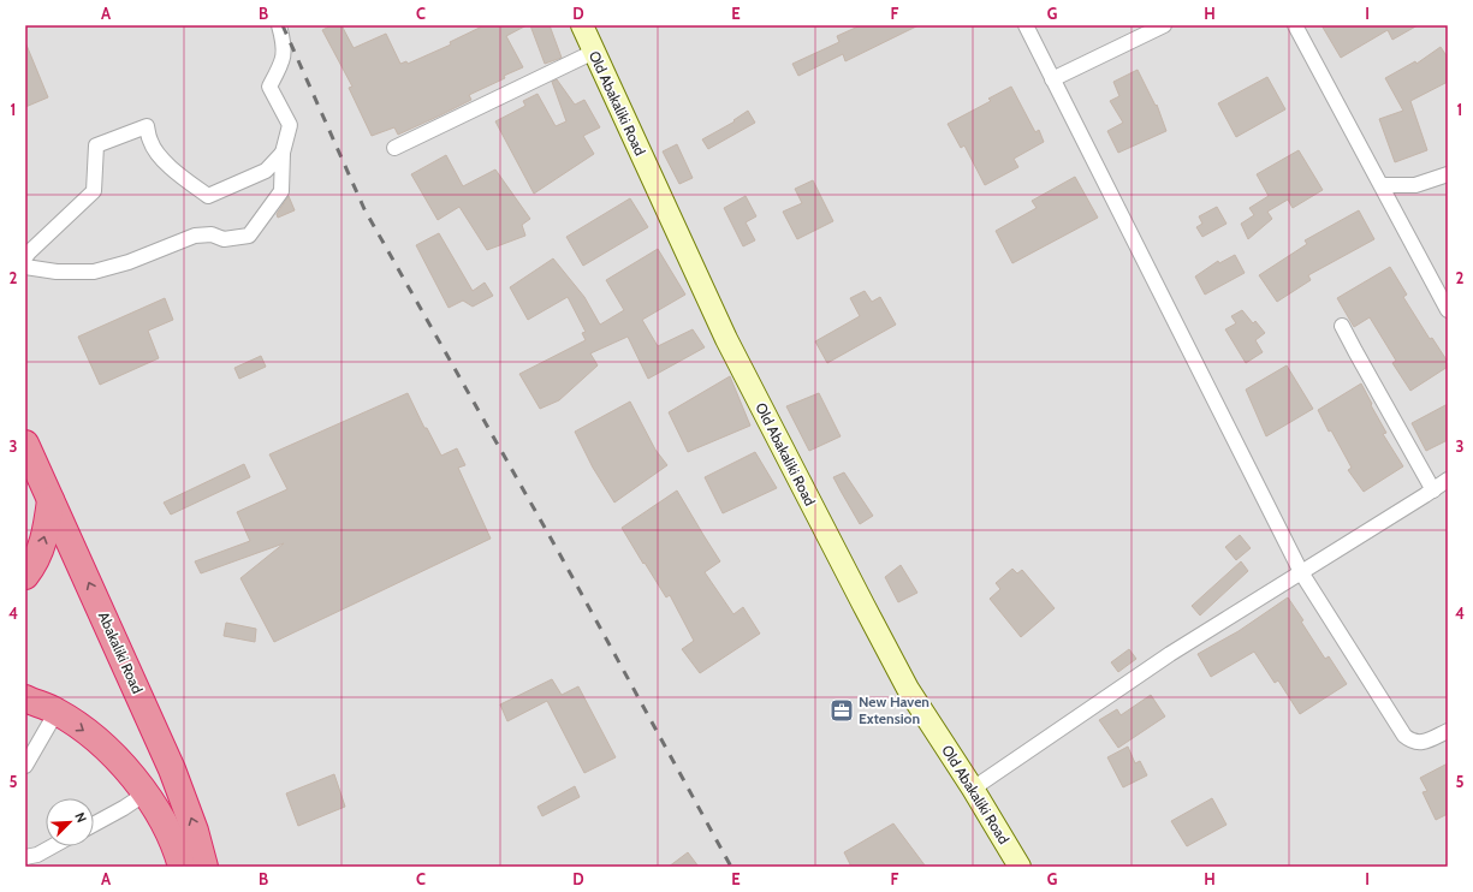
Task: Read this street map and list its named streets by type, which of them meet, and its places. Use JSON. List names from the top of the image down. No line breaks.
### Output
{"streets":{"highway":["Abakaliki Road"],"main road":["Old Abakaliki Road"]},"places":{"office":["New Haven Extension"]},"north":"top right","grid":{"columns":["A","B","C","D","E","F","G","H","I"],"rows":["1","2","3","4","5"]}}
